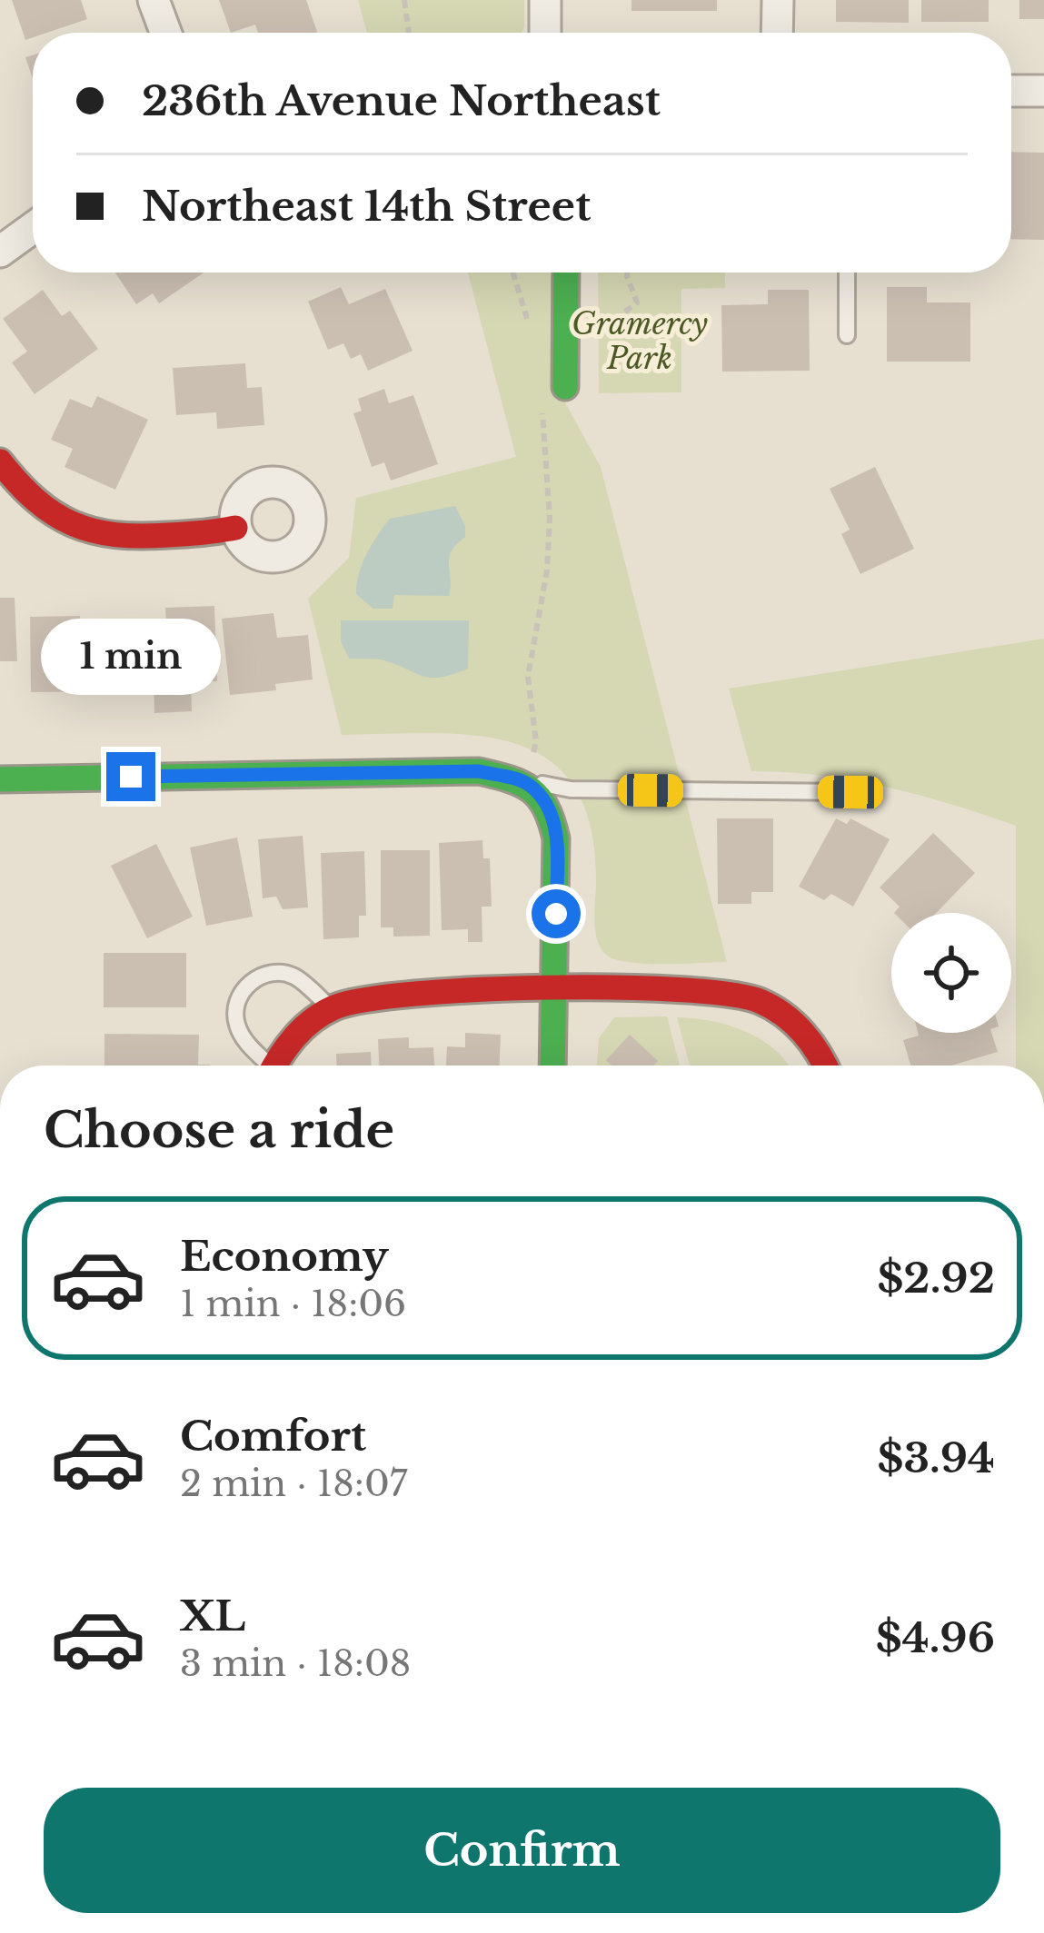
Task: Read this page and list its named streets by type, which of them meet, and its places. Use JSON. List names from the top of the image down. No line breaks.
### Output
{"parks":["Gramercy Park"],"page":{"banner":["236th Avenue Northeast","Northeast 14th Street"],"bubble":"1 min","heading":"Choose a ride","list":[{"name":"Economy","note":"1 min · 18:06","value":"$2.92"},{"name":"Comfort","note":"2 min · 18:07","value":"$3.94"},{"name":"XL","note":"3 min · 18:08","value":"$4.96"}],"buttons":"Confirm"}}
